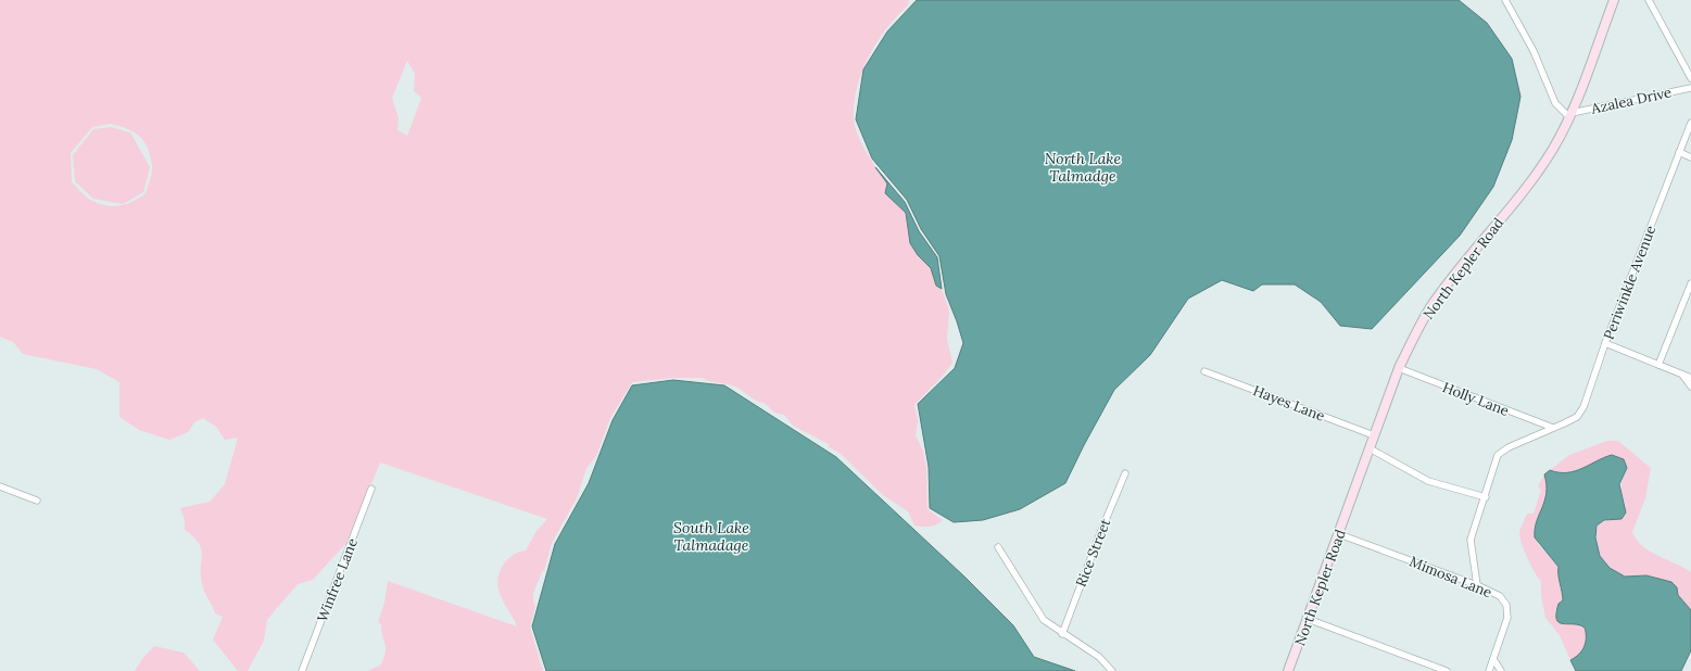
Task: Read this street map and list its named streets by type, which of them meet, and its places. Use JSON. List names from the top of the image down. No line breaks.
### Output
{"streets":{"main road":["North Kepler Road"],"street":["Azalea Drive","Periwinkle Avenue","Holly Lane","Hayes Lane","Rice Street","Mimosa Lane","Winfree Lane"]},"crossings":[["Azalea Drive","North Kepler Road"],["North Kepler Road","Holly Lane"],["North Kepler Road","Hayes Lane"],["North Kepler Road","Mimosa Lane"],["Periwinkle Avenue","Holly Lane"],["Periwinkle Avenue","Mimosa Lane"]],"water":["North Lake Talmadge","South Lake Talmadage"]}
